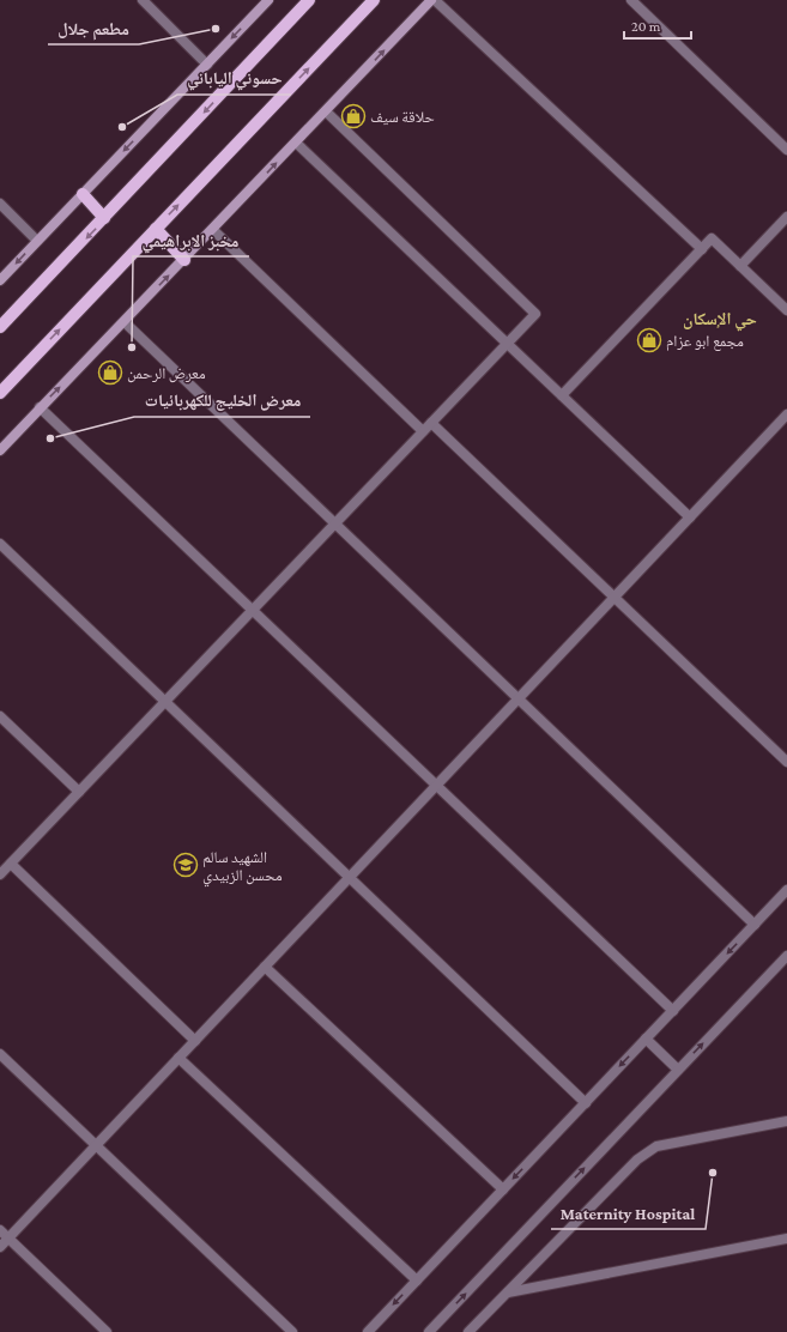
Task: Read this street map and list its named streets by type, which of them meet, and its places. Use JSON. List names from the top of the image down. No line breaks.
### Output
{"districts":["حي الإسكان"],"places":{"other":["مطعم جلال","حسوني الياباني","مخبز الابراهيمي","معرض الخليج للكهربائيات","Maternity Hospital"],"shop":["حلاقة سيف","مجمع ابو عزام","معرض الرحمن"],"school or university":["الشهيد سالم محسن الزبيدي"]},"scale_bar":"20 m"}
